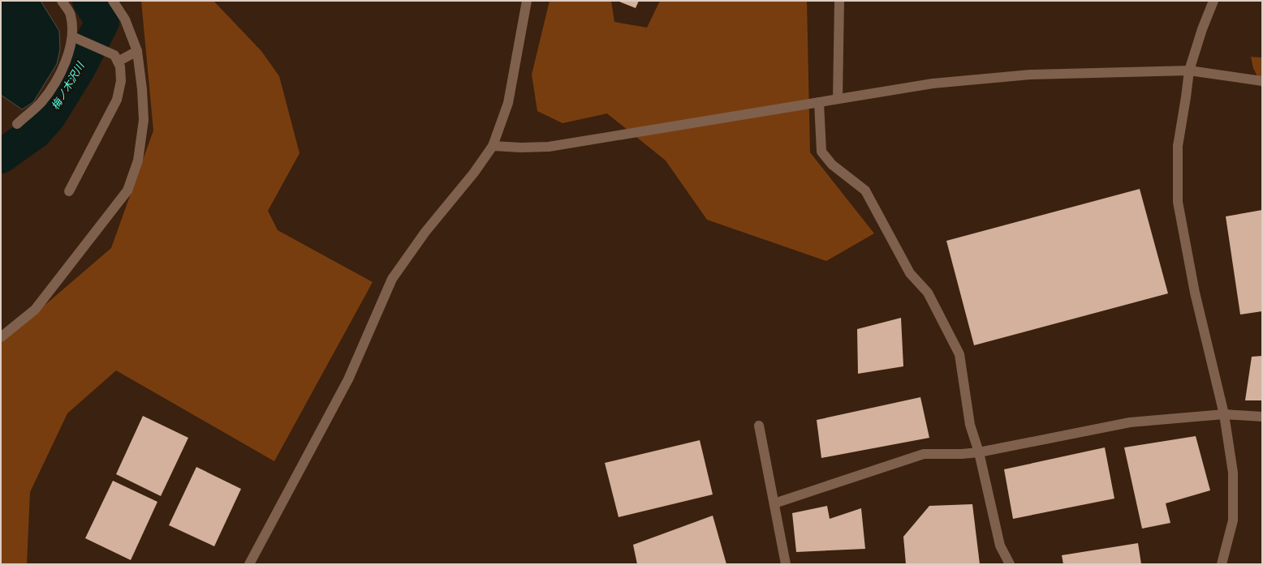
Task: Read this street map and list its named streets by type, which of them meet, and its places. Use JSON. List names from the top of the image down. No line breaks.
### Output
{"water":["梅ノ木沢川"]}
